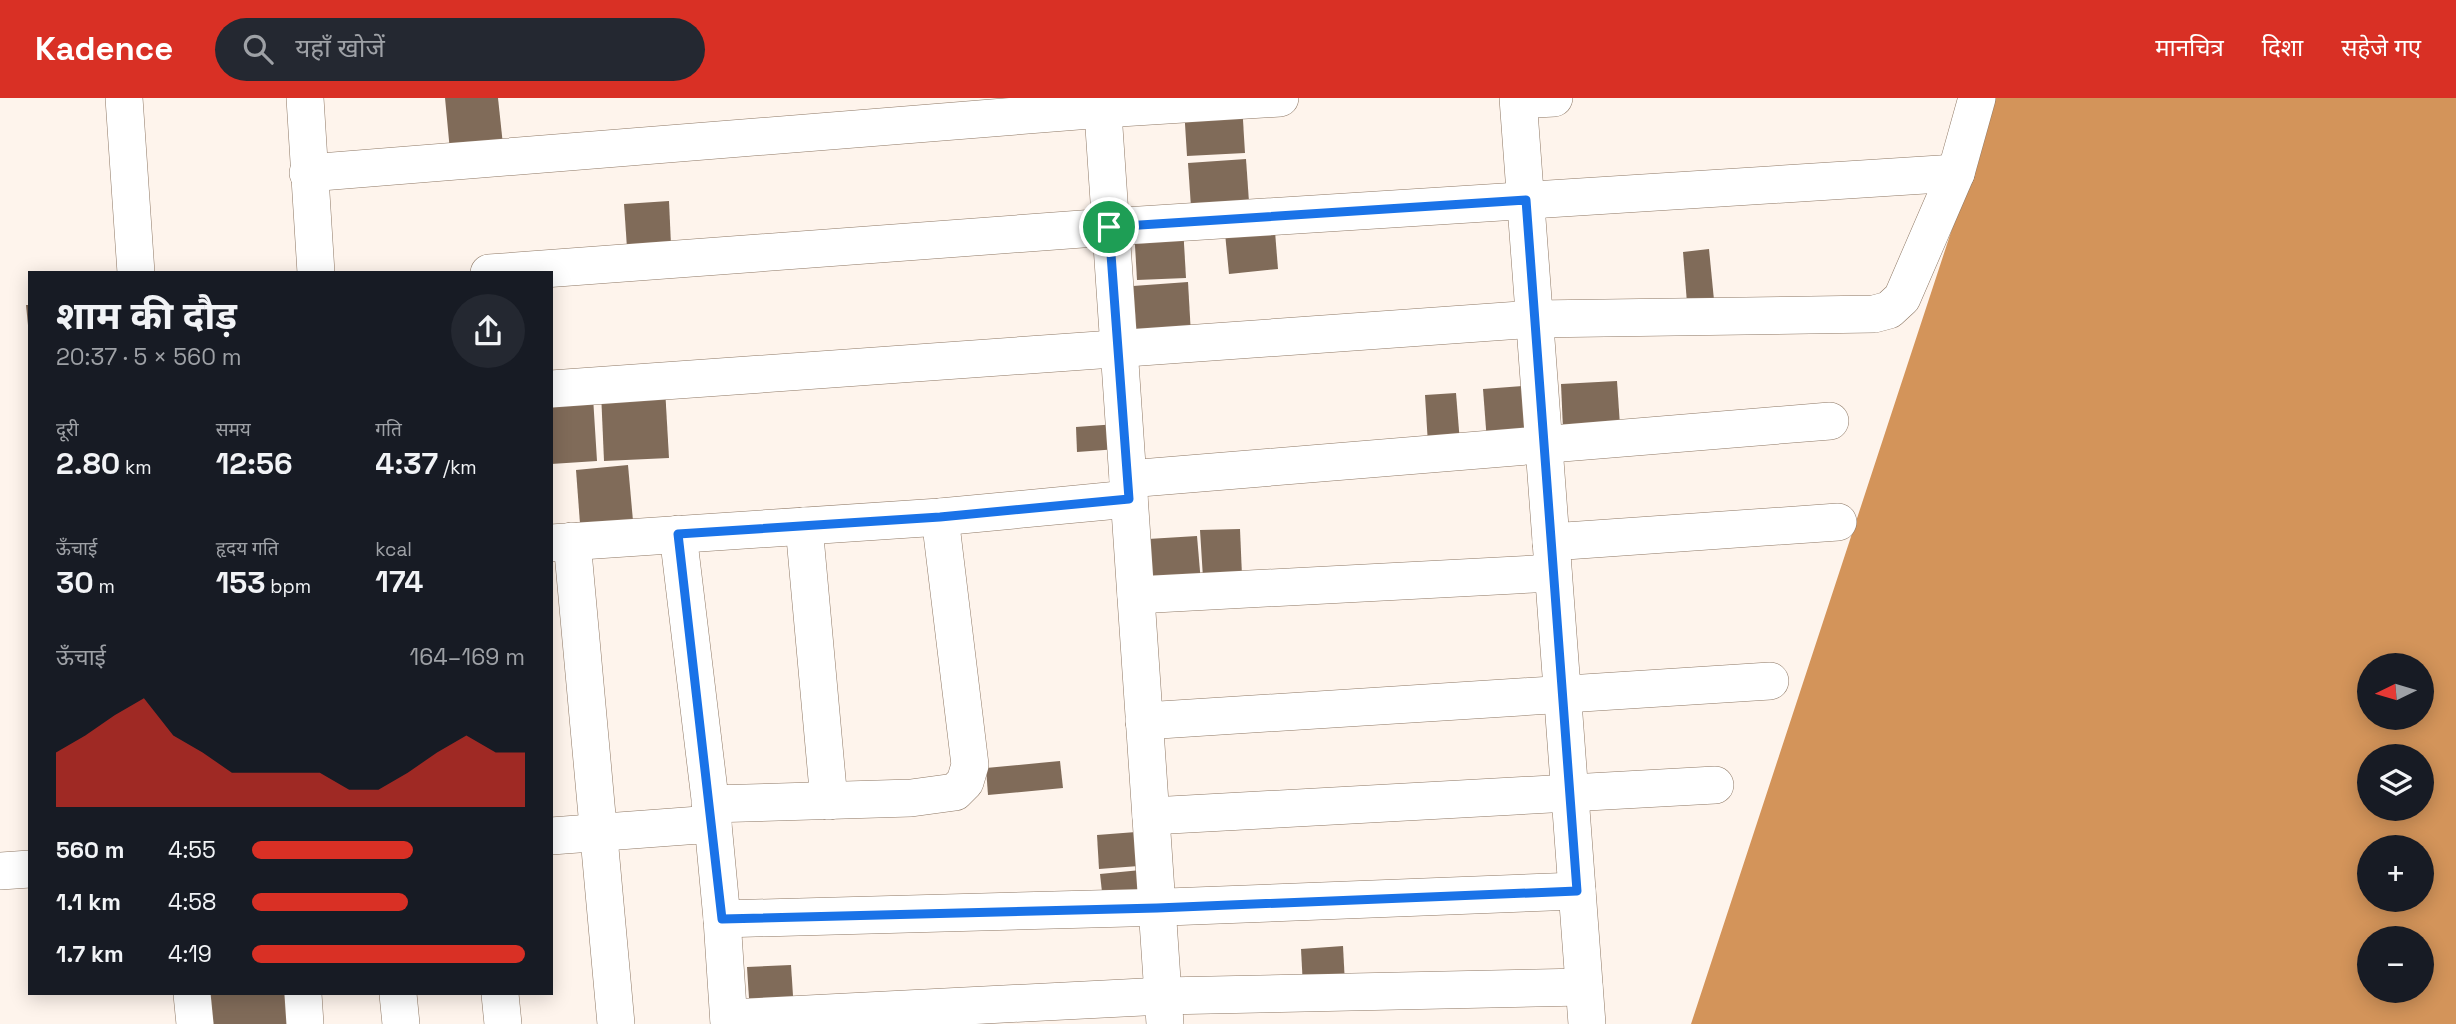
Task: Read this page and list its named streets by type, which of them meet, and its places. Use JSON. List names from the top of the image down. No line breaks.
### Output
{"north":"left","page":{"header":"Kadence","search":"यहाँ खोजें","nav":["मानचित्र","दिशा","सहेजे गए"],"heading":["शाम की दौड़","20:37 · 5 × 560 m"],"stats":[["दूरी","2.80 km"],["समय","12:56"],["गति","4:37 /km"],["ऊँचाई","30 m"],["हृदय गति","153 bpm"],["kcal","174"]],"chart":["ऊँचाई","164–169 m"],"map_buttons":["+","−"],"list":[{"name":"560 m","note":"4:55"},{"name":"1.1 km","note":"4:58"},{"name":"1.7 km","note":"4:19"}]}}
